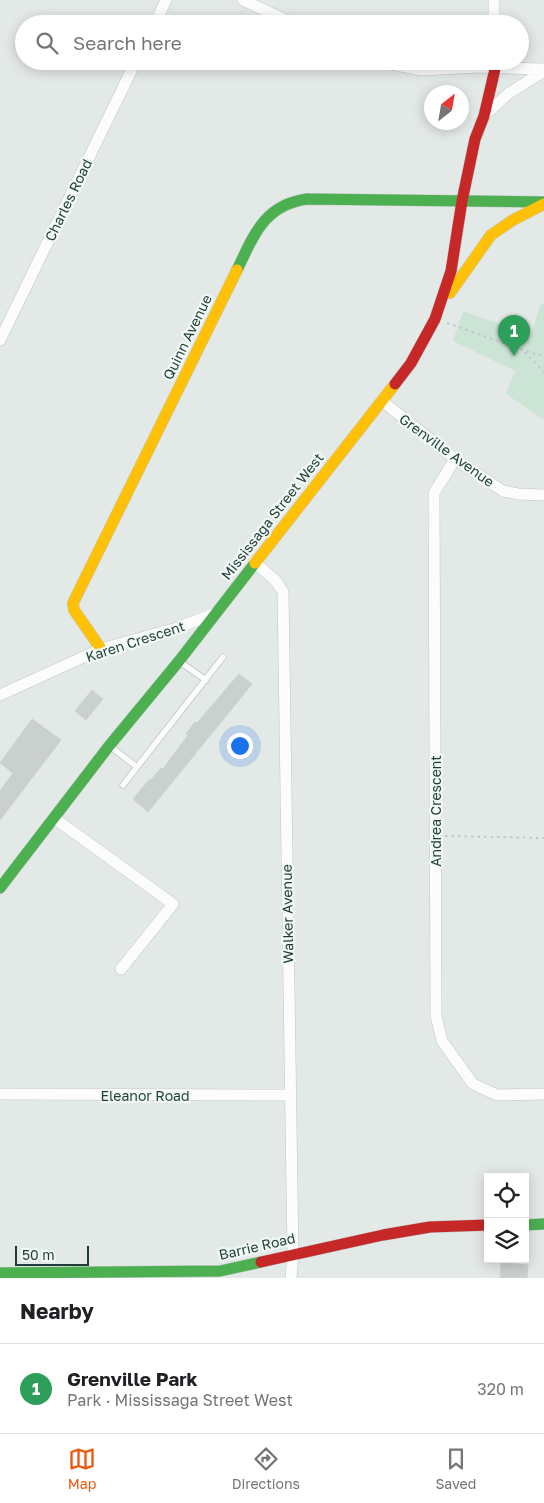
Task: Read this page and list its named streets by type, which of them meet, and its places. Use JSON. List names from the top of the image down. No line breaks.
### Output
{"streets":{"street":["Charles Road","Quinn Avenue","Grenville Avenue","Mississaga Street West","Karen Crescent","Andrea Crescent","Walker Avenue","Eleanor Road","Barrie Road"]},"crossings":[["Quinn Avenue","Mississaga Street West"],["Quinn Avenue","Karen Crescent"],["Grenville Avenue","Mississaga Street West"],["Grenville Avenue","Andrea Crescent"],["Mississaga Street West","Karen Crescent"],["Mississaga Street West","Walker Avenue"],["Walker Avenue","Eleanor Road"],["Walker Avenue","Barrie Road"]],"scale_bar":"50 m","north":"top right","page":{"search":"Search here","pins":"1","scale":"50 m","heading":"Nearby","list":[{"mark":"1","name":"Grenville Park","note":"Park · Mississaga Street West","value":"320 m"}],"nav":["Map","Directions","Saved"]}}
